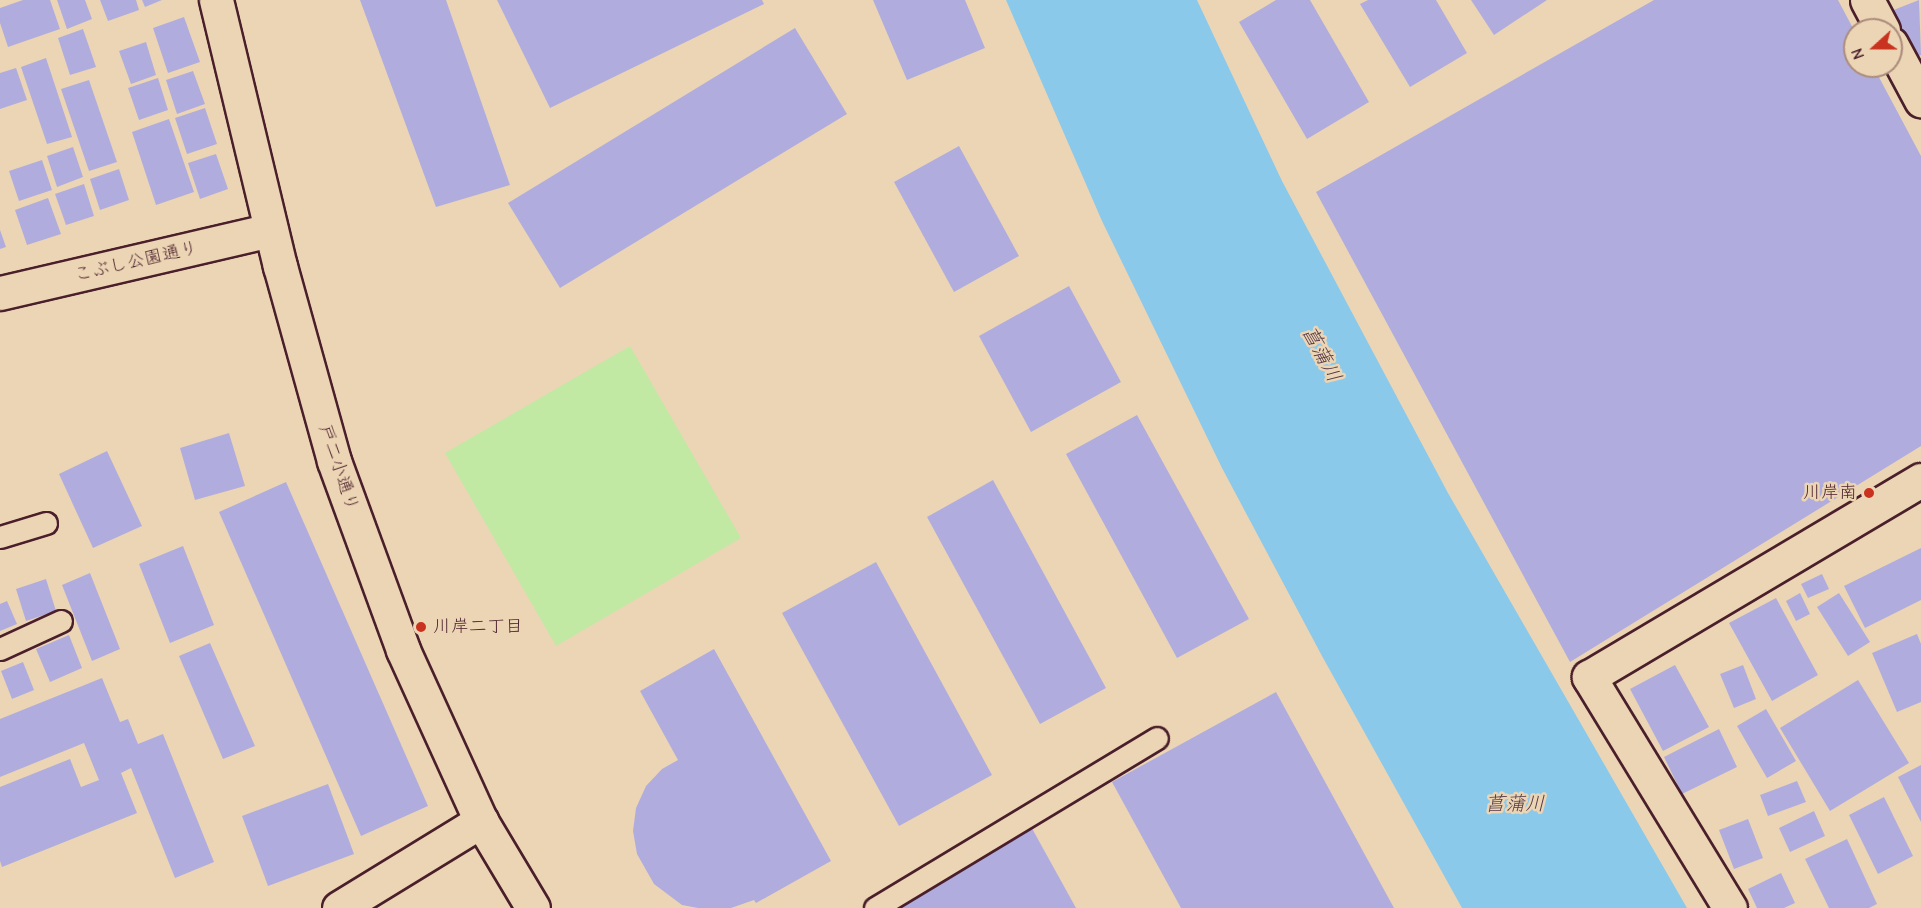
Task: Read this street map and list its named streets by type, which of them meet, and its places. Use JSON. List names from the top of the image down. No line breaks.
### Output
{"streets":{"street":["こぶし公園通り","戸二小通り"]},"crossings":[["こぶし公園通り","戸二小通り"]],"water":["菖蒲川"],"places":["川岸南","川岸二丁目"],"north":"left"}
